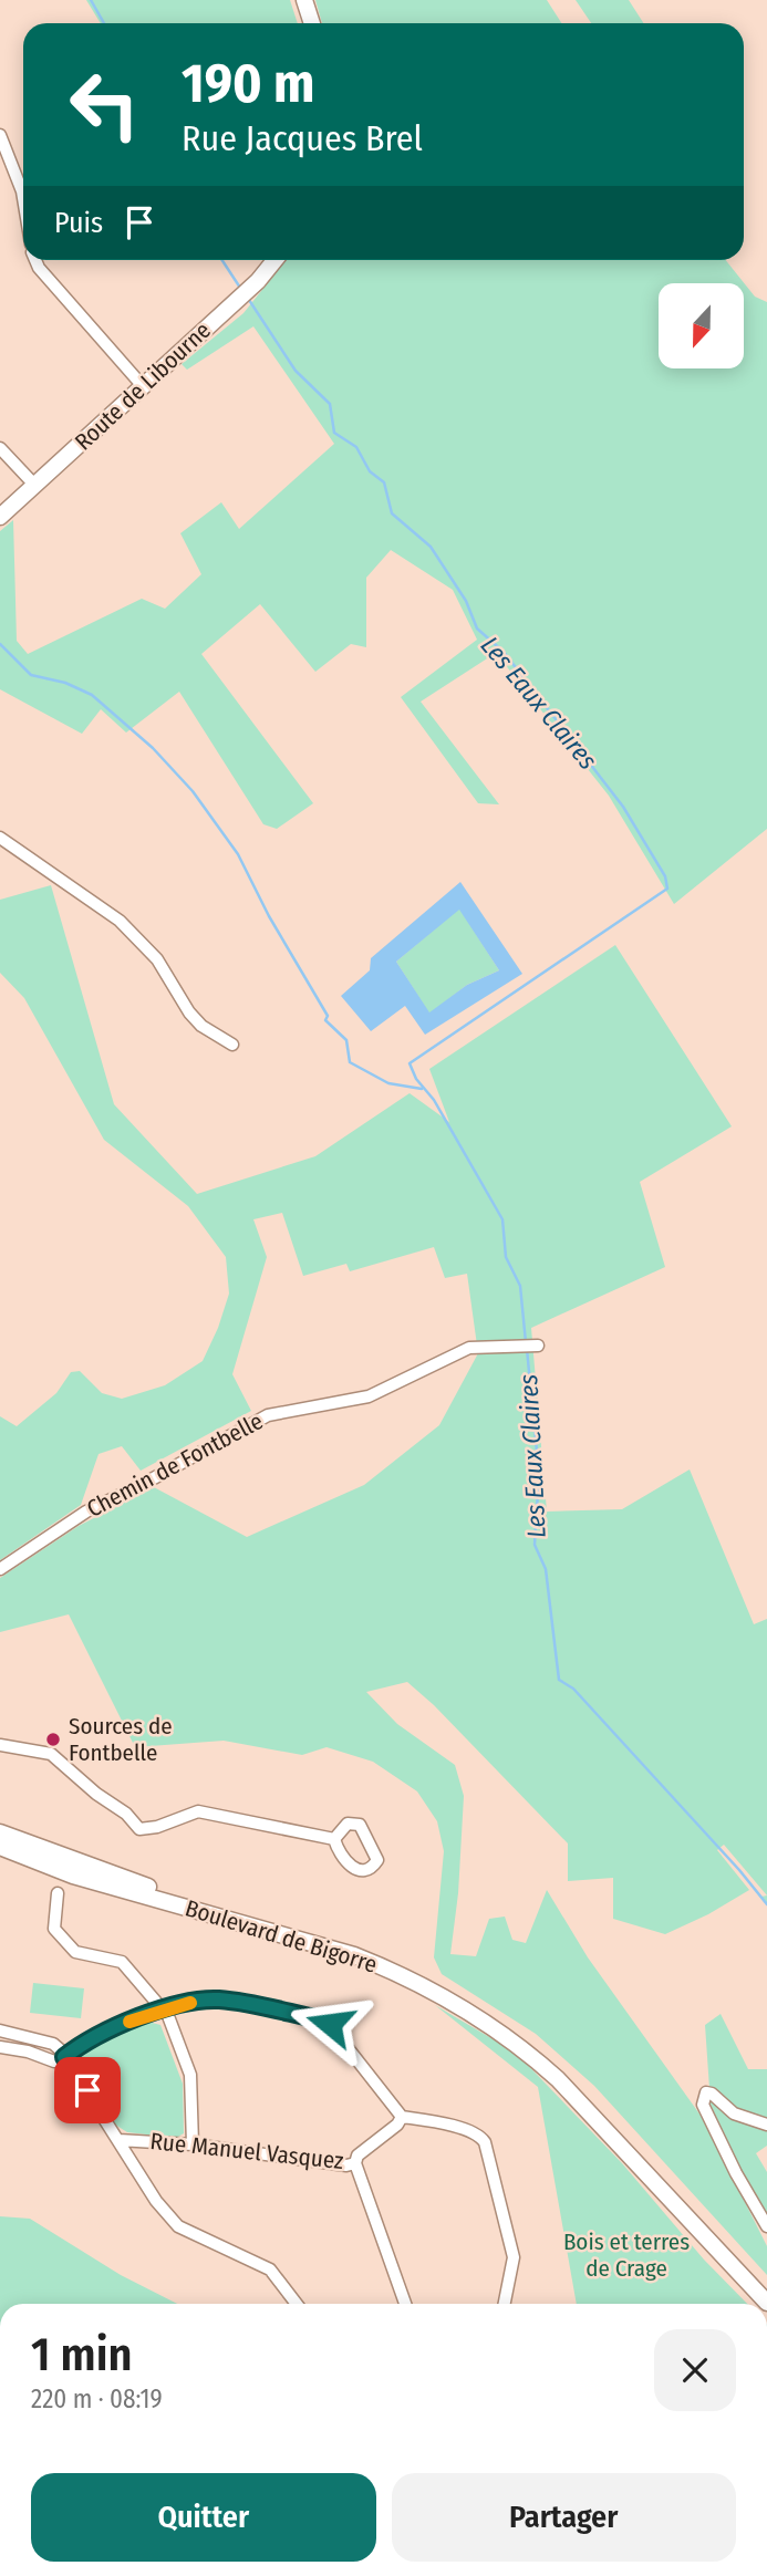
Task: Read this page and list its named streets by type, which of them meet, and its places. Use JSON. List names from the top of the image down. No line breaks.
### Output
{"streets":{"main road":["Route de Libourne","Boulevard de Bigorre"],"street":["Chemin de Fontbelle","Rue Manuel Vasquez"]},"water":["Les Eaux Claires"],"parks":["Bois et terres de Crage"],"places":["Sources de Fontbelle"],"north":"bottom","page":{"turn":["190 m","Rue Jacques Brel"],"then":"Puis","heading":["1 min","220 m · 08:19"],"buttons":["Quitter","Partager"]}}
